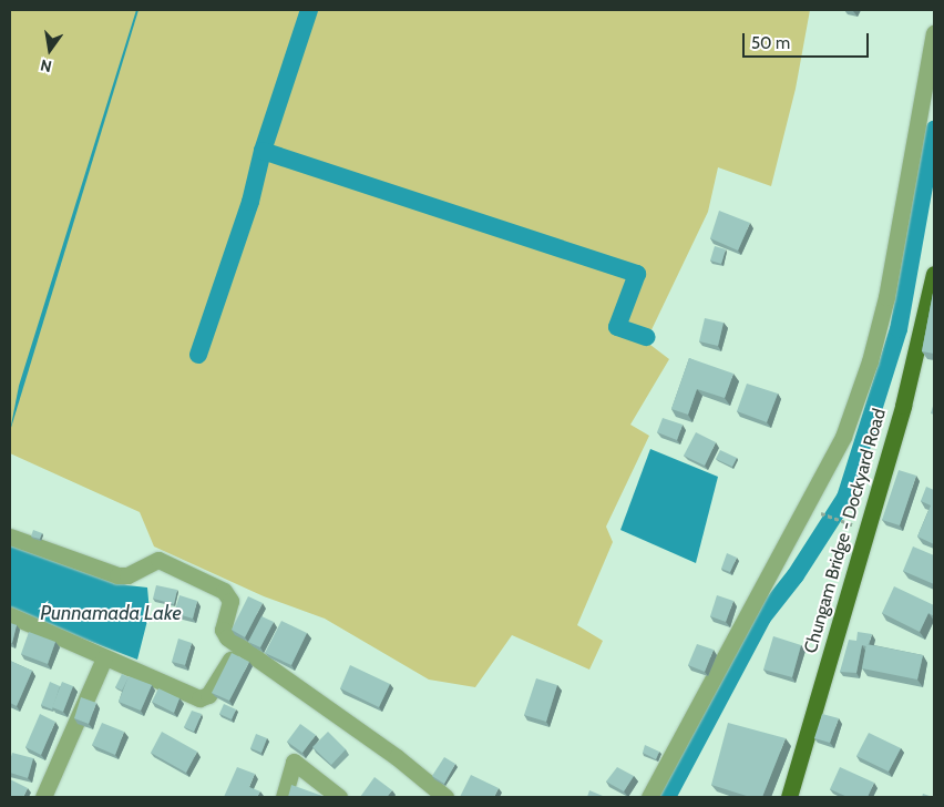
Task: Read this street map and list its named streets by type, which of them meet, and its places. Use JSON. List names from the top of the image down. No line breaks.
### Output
{"streets":{"main road":["Chungam Bridge - Dockyard Road"]},"water":["Punnamada Lake"],"scale_bar":"50 m","north":"bottom"}
